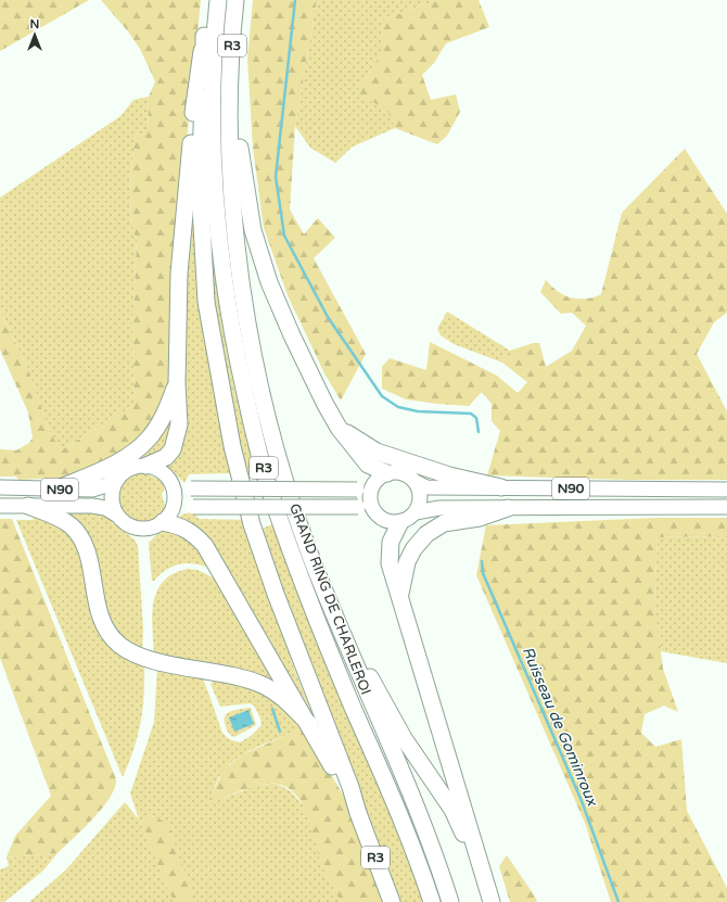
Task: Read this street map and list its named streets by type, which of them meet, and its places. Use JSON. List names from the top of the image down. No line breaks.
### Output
{"streets":{"highway":["R3","N90","GRAND RING DE CHARLEROI"]},"water":["Ruisseau de Gominroux"],"north":"top"}
